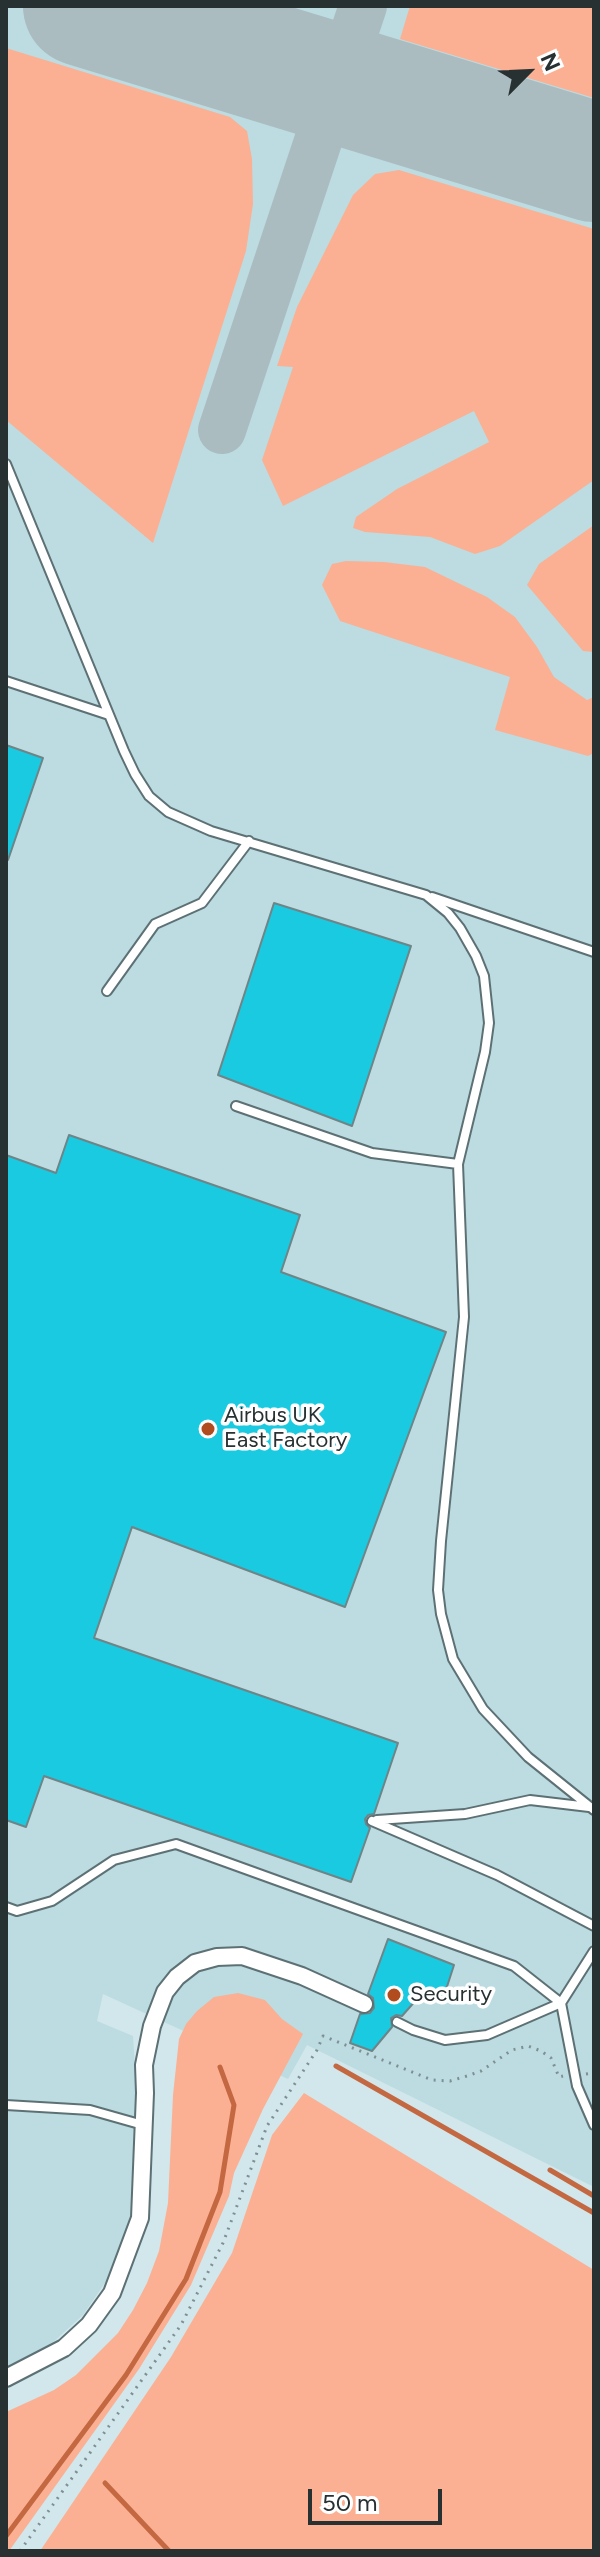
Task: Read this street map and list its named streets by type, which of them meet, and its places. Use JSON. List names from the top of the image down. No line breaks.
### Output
{"places":["Airbus UK East Factory","Security"],"scale_bar":"50 m","north":"top right"}
